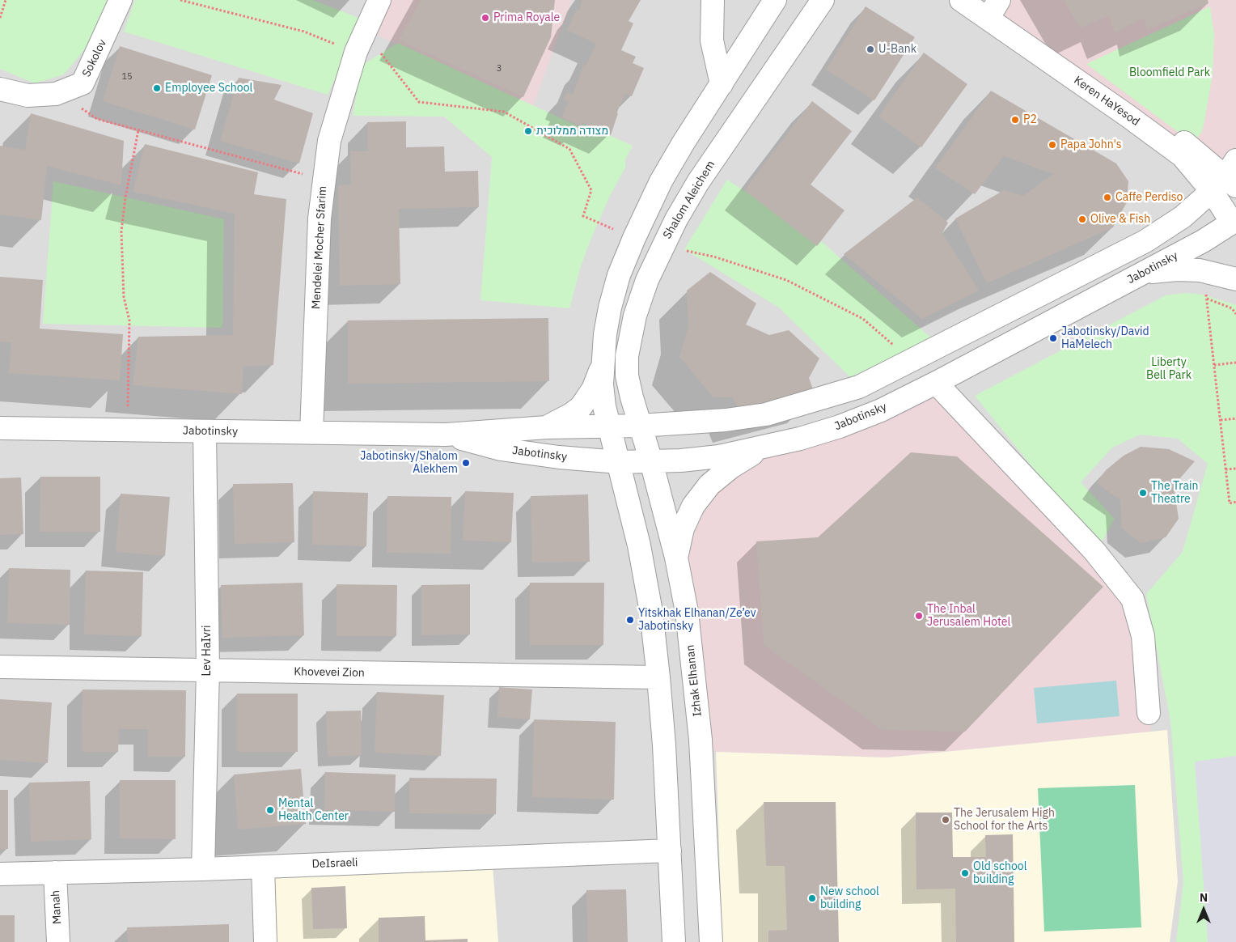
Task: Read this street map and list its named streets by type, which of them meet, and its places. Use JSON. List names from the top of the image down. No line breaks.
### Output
{"streets":{"street":["Sokolov","Keren HaYesod","Shalom Aleichem","Mendelei Mocher Sfarim","Jabotinsky","Lev HaIvri","Khovevei Zion","Izhak Elhanan","DeIsraeli","Manah"]},"crossings":[["Keren HaYesod","Jabotinsky"],["Shalom Aleichem","Jabotinsky"],["Shalom Aleichem","Izhak Elhanan"],["Mendelei Mocher Sfarim","Jabotinsky"],["Jabotinsky","Lev HaIvri"],["Jabotinsky","Izhak Elhanan"],["Lev HaIvri","Khovevei Zion"],["Lev HaIvri","DeIsraeli"],["DeIsraeli","Manah"]],"parks":["Bloomfield Park","Liberty Bell Park"],"places":["Prima Royale","U-Bank","Employee School","P2","מצודה ממלוכית","Papa John's","Caffe Perdiso","Olive & Fish","Jabotinsky/David HaMelech","Jabotinsky/Shalom Alekhem","The Train Theatre","The Inbal Jerusalem Hotel","Yitskhak Elhanan/Ze’ev Jabotinsky","Mental Health Center","The Jerusalem High School for the Arts","Old school building","New school building"],"house_numbers":["3","15"],"north":"top"}
